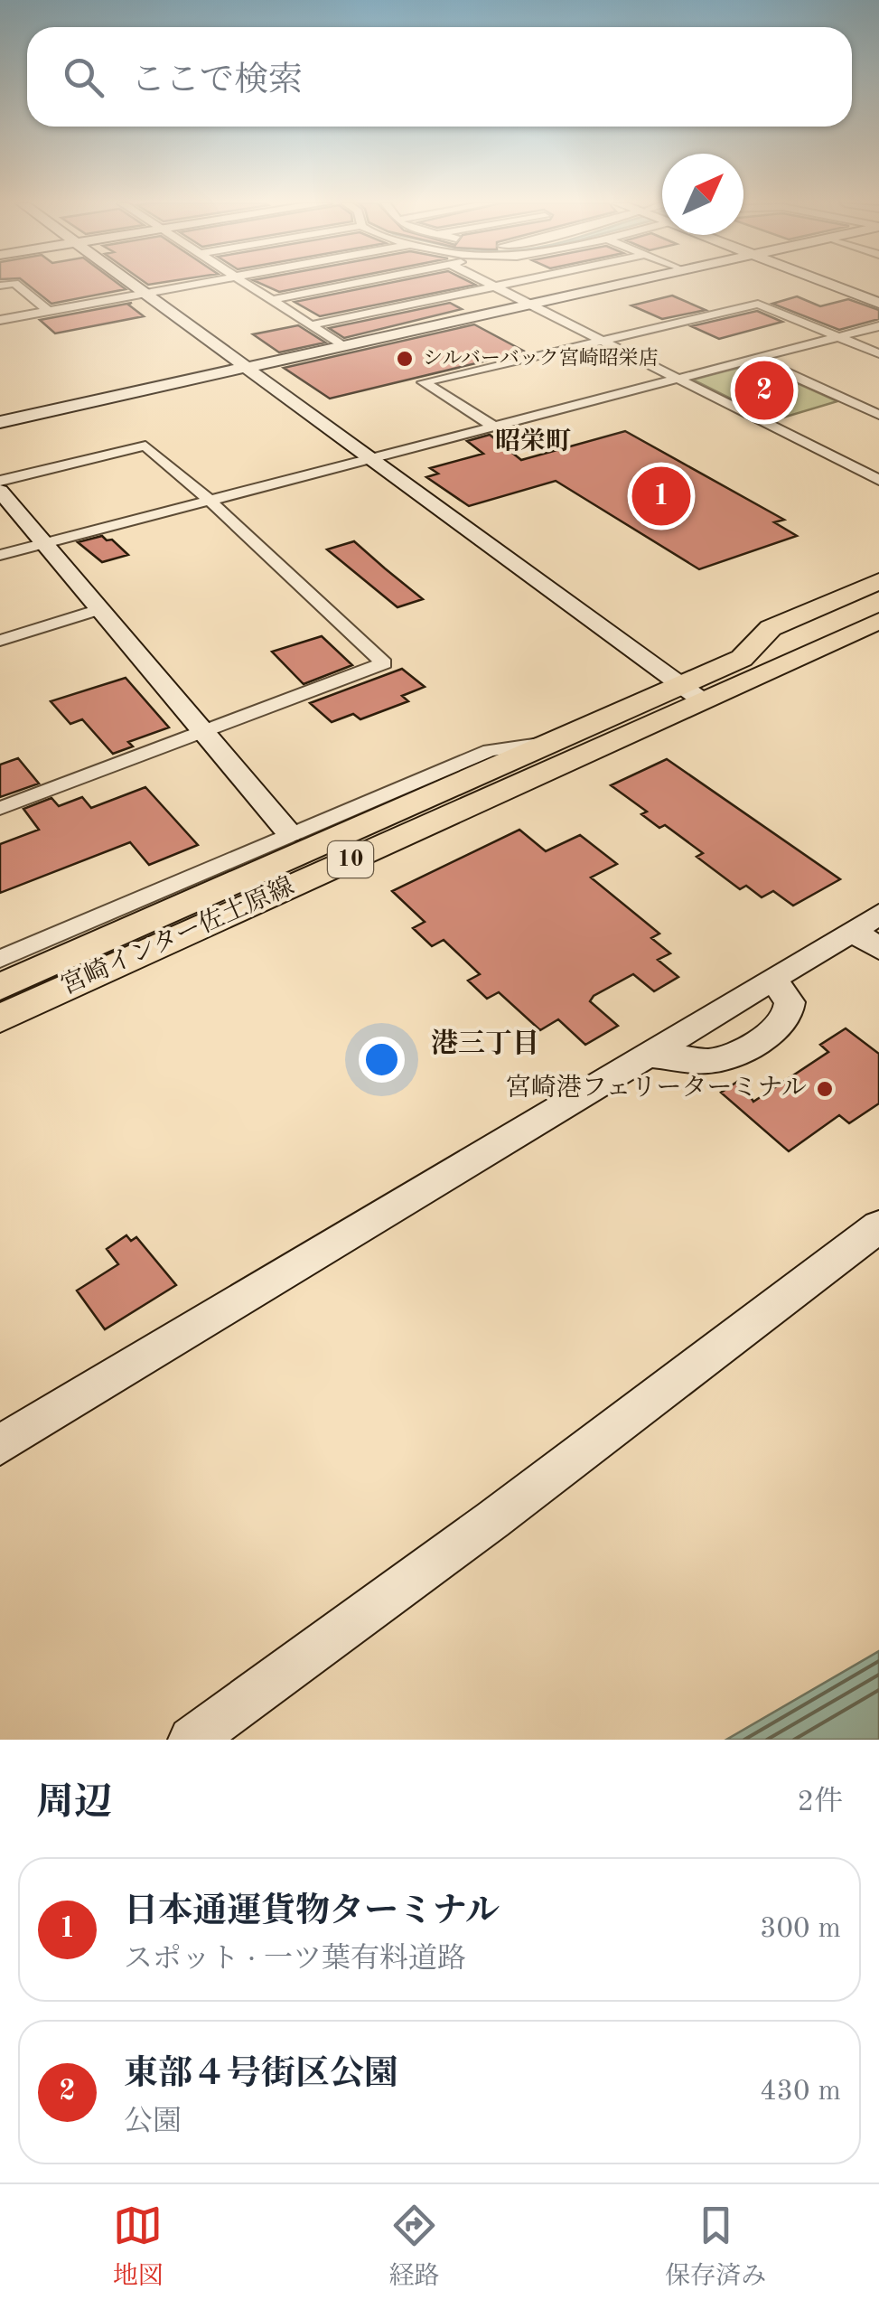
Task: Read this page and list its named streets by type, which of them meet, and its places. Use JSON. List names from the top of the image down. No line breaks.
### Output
{"streets":{"main road":["10","宮崎インター佐土原線"]},"crossings":[["10","宮崎インター佐土原線"]],"districts":["昭栄町","港三丁目"],"places":["シルバーバック宮崎昭栄店","宮崎港フェリーターミナル"],"north":"top right","page":{"search":"ここで検索","pins":["2","1"],"heading":["周辺","2件"],"list":[{"mark":"1","name":"日本通運貨物ターミナル","note":"スポット · 一ツ葉有料道路","value":"300 m"},{"mark":"2","name":"東部４号街区公園","note":"公園","value":"430 m"}],"nav":["地図","経路","保存済み"]}}
